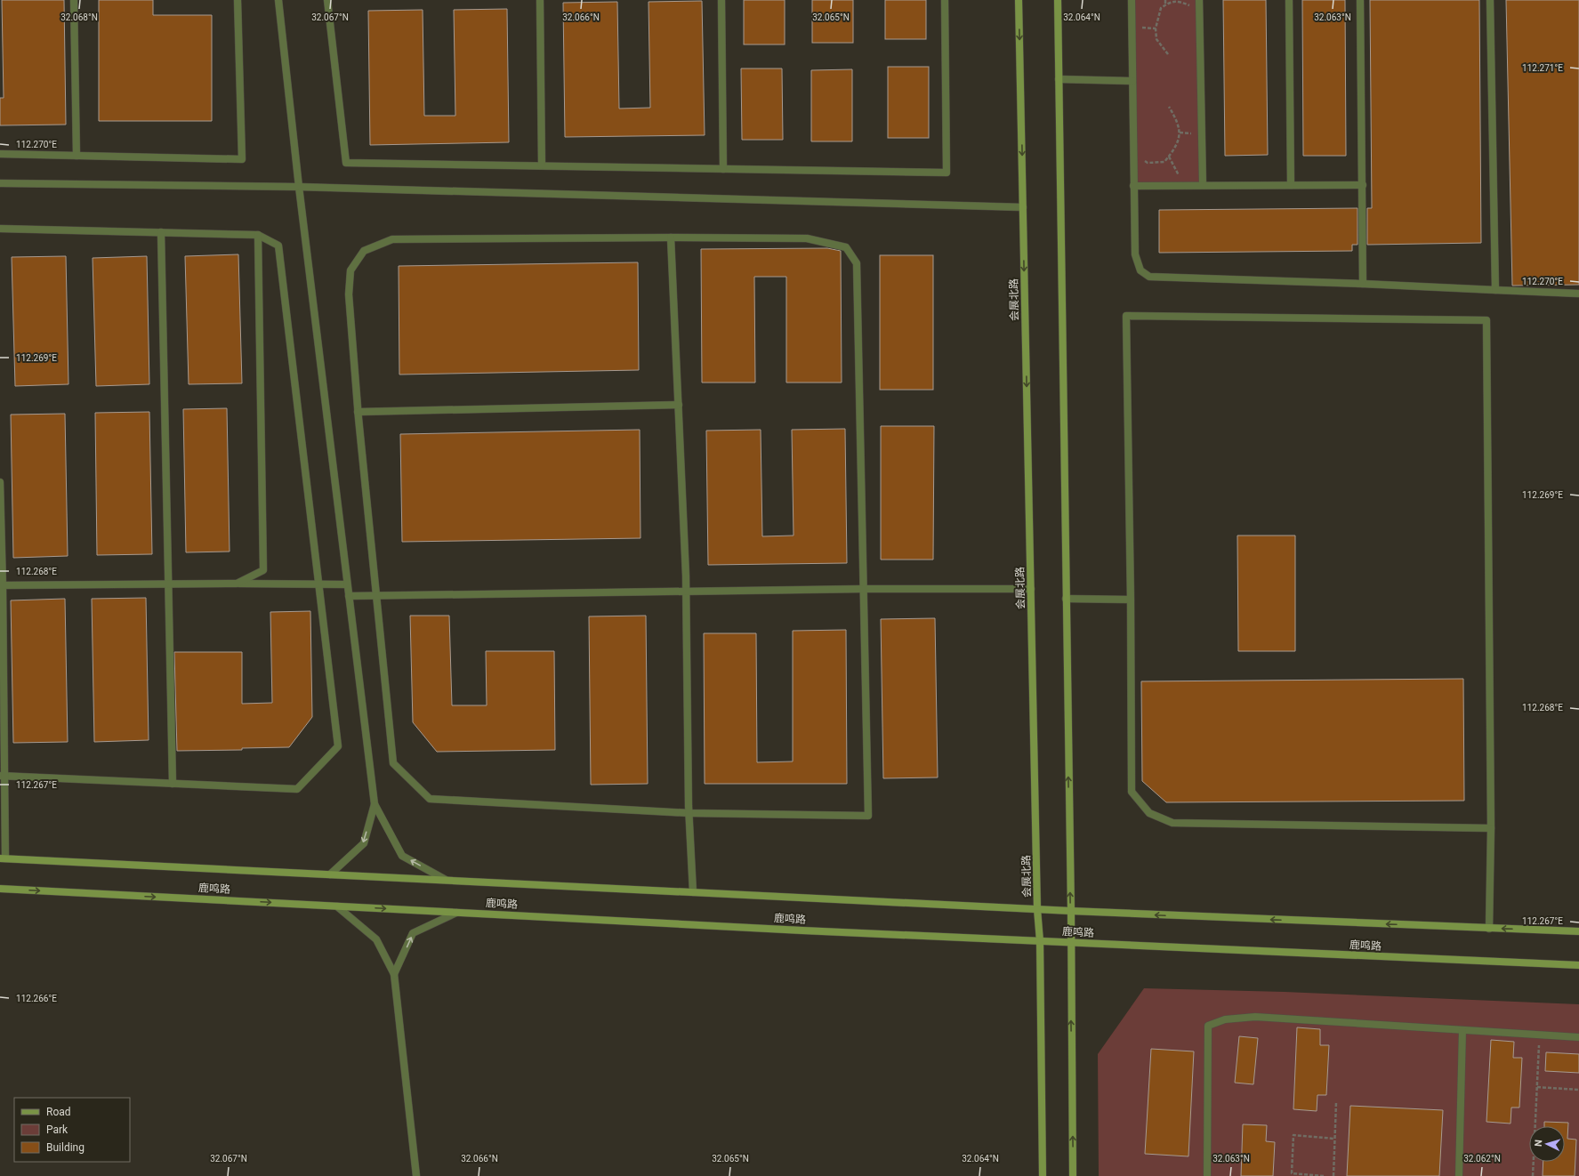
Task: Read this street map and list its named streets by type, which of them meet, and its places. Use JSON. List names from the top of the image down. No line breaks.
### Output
{"streets":{"main road":["会展北路","鹿鸣路"]},"crossings":[["会展北路","鹿鸣路"]],"legend":["Road","Park","Building"],"north":"left","coordinates":["32.067°N","32.066°N","32.065°N","32.064°N","32.063°N","32.068°N","112.271°E","112.270°E","112.269°E","112.268°E","112.267°E","112.266°E","32.062°N"]}
